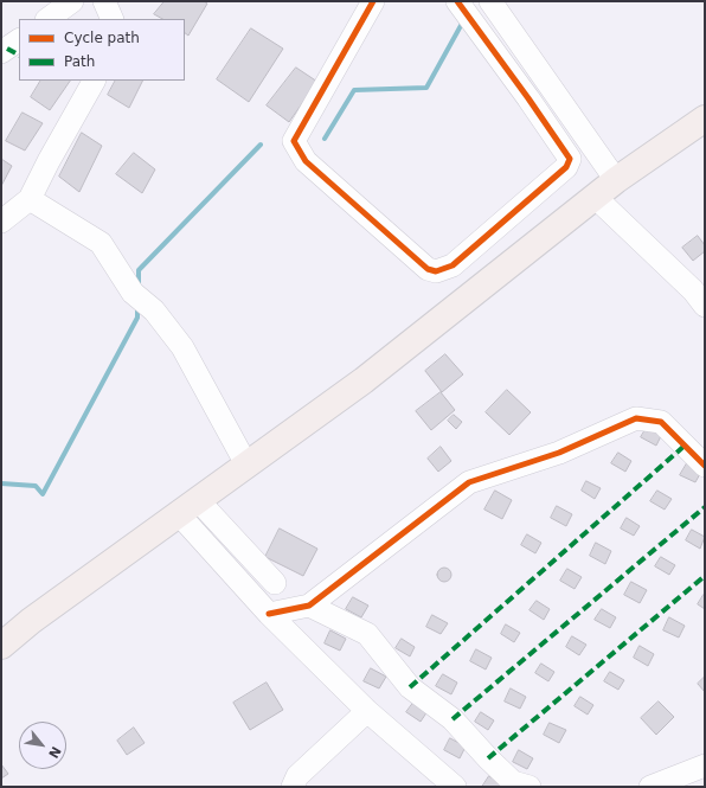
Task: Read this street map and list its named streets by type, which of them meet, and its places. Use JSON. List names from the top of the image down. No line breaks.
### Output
{"legend":["Cycle path","Path"],"north":"bottom right"}
